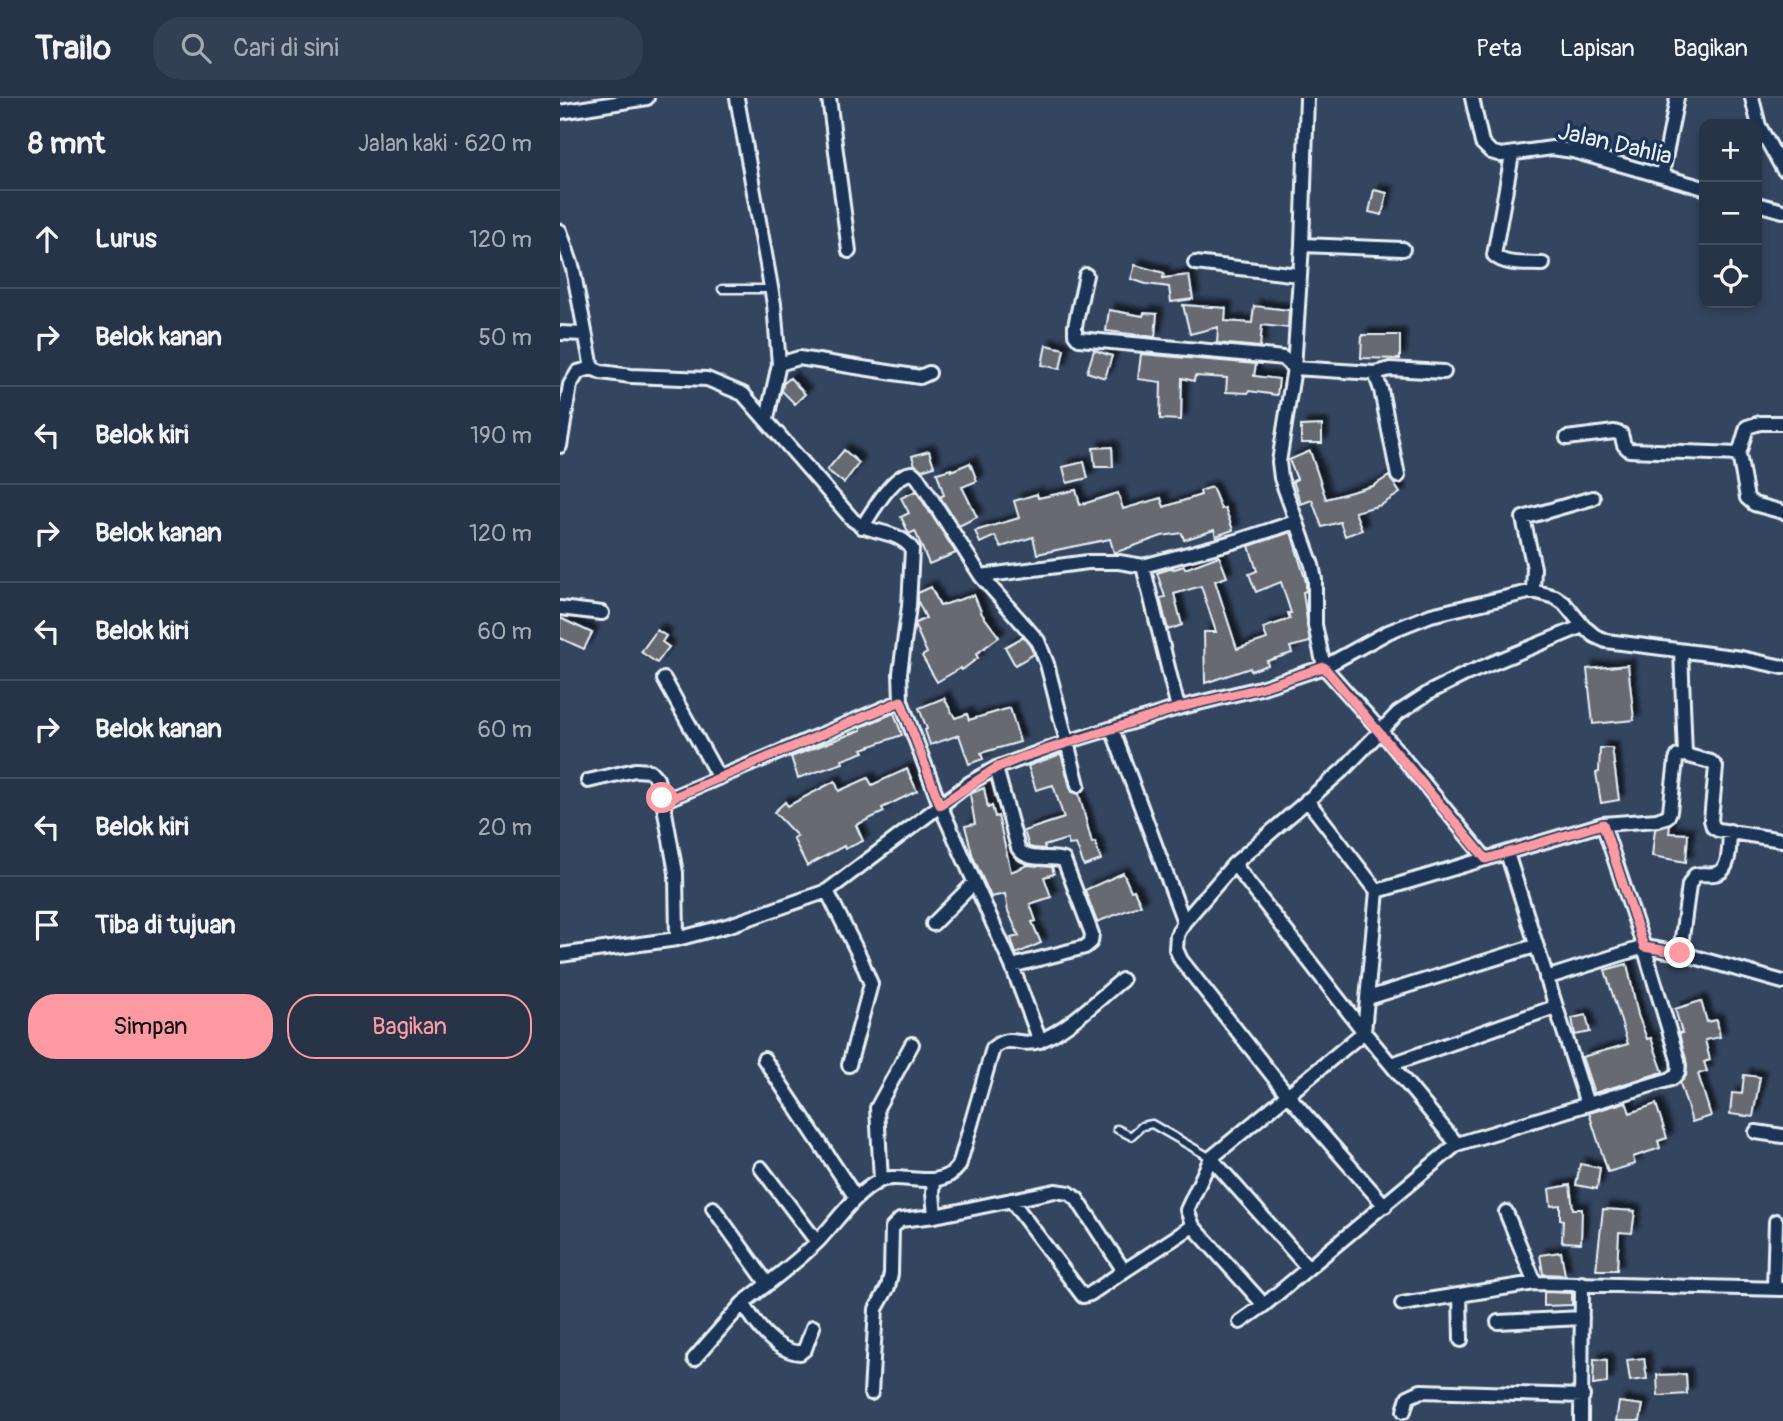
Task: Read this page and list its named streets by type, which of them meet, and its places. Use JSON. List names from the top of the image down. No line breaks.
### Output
{"streets":{"street":["Jalan Dahlia"]},"page":{"header":"Trailo","search":"Cari di sini","nav":["Peta","Lapisan","Bagikan"],"heading":["8 mnt","Jalan kaki · 620 m"],"map_buttons":["+","−"],"list":[["Lurus","120 m"],["Belok kanan","50 m"],["Belok kiri","190 m"],["Belok kanan","120 m"],["Belok kiri","60 m"],["Belok kanan","60 m"],["Belok kiri","20 m"],"Tiba di tujuan"],"buttons":["Simpan","Bagikan"]}}
